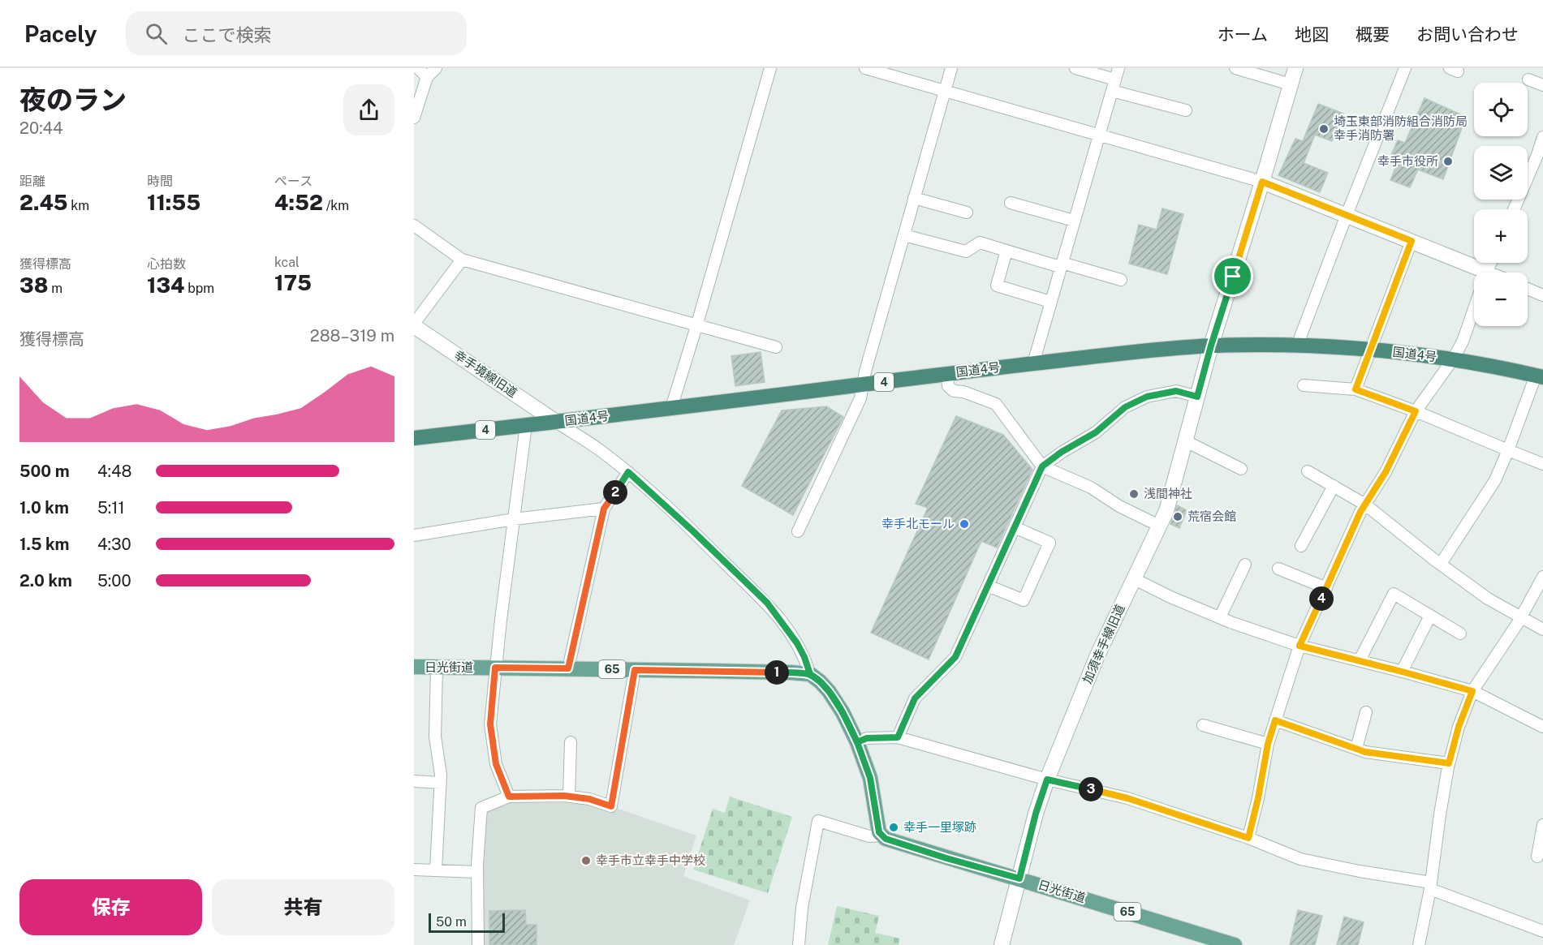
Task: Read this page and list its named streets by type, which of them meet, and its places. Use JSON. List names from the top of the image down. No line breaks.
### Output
{"streets":{"highway":["国道4号","4"],"main road":["日光街道","65"],"street":["幸手境線旧道","加須幸手線旧道"]},"crossings":[["国道4号","幸手境線旧道"],["国道4号","加須幸手線旧道"],["加須幸手線旧道","日光街道"]],"places":["埼玉東部消防組合消防局 幸手消防署","幸手市役所","浅間神社","荒宿会館","幸手北モール","幸手一里塚跡","幸手市立幸手中学校"],"scale_bar":"50 m","page":{"header":"Pacely","search":"ここで検索","nav":["ホーム","地図","概要","お問い合わせ"],"heading":["夜のラン","20:44"],"map_buttons":["+","−"],"stats":[["距離","2.45 km"],["時間","11:55"],["ペース","4:52 /km"],["獲得標高","38 m"],["心拍数","134 bpm"],["kcal","175"]],"chart":["獲得標高","288–319 m"],"list":[{"name":"500 m","note":"4:48"},{"name":"1.0 km","note":"5:11"},{"name":"1.5 km","note":"4:30"},{"name":"2.0 km","note":"5:00"}],"pins":["2","4","1","3"],"buttons":["保存","共有"],"scale":"50 m"}}
